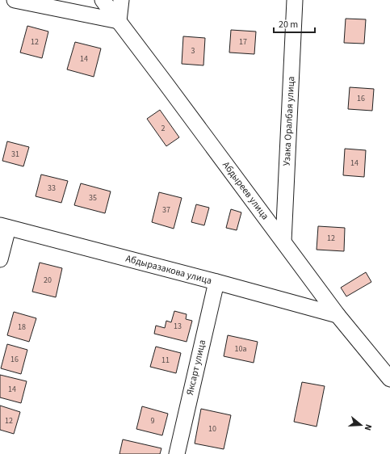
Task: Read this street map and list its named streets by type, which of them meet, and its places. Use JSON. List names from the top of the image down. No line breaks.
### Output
{"streets":{"street":["Узака Оралбая улица","Абдыреев улица","Абдыразакова улица","Яксарт улица"]},"crossings":[["Узака Оралбая улица","Абдыреев улица"],["Абдыреев улица","Абдыразакова улица"],["Абдыразакова улица","Яксарт улица"]],"house_numbers":["12","17","3","14","16","2","31","14","33","35","37","12","20","13","18","10а","16","11","14","12","9","10"],"scale_bar":"20 m","north":"right"}
